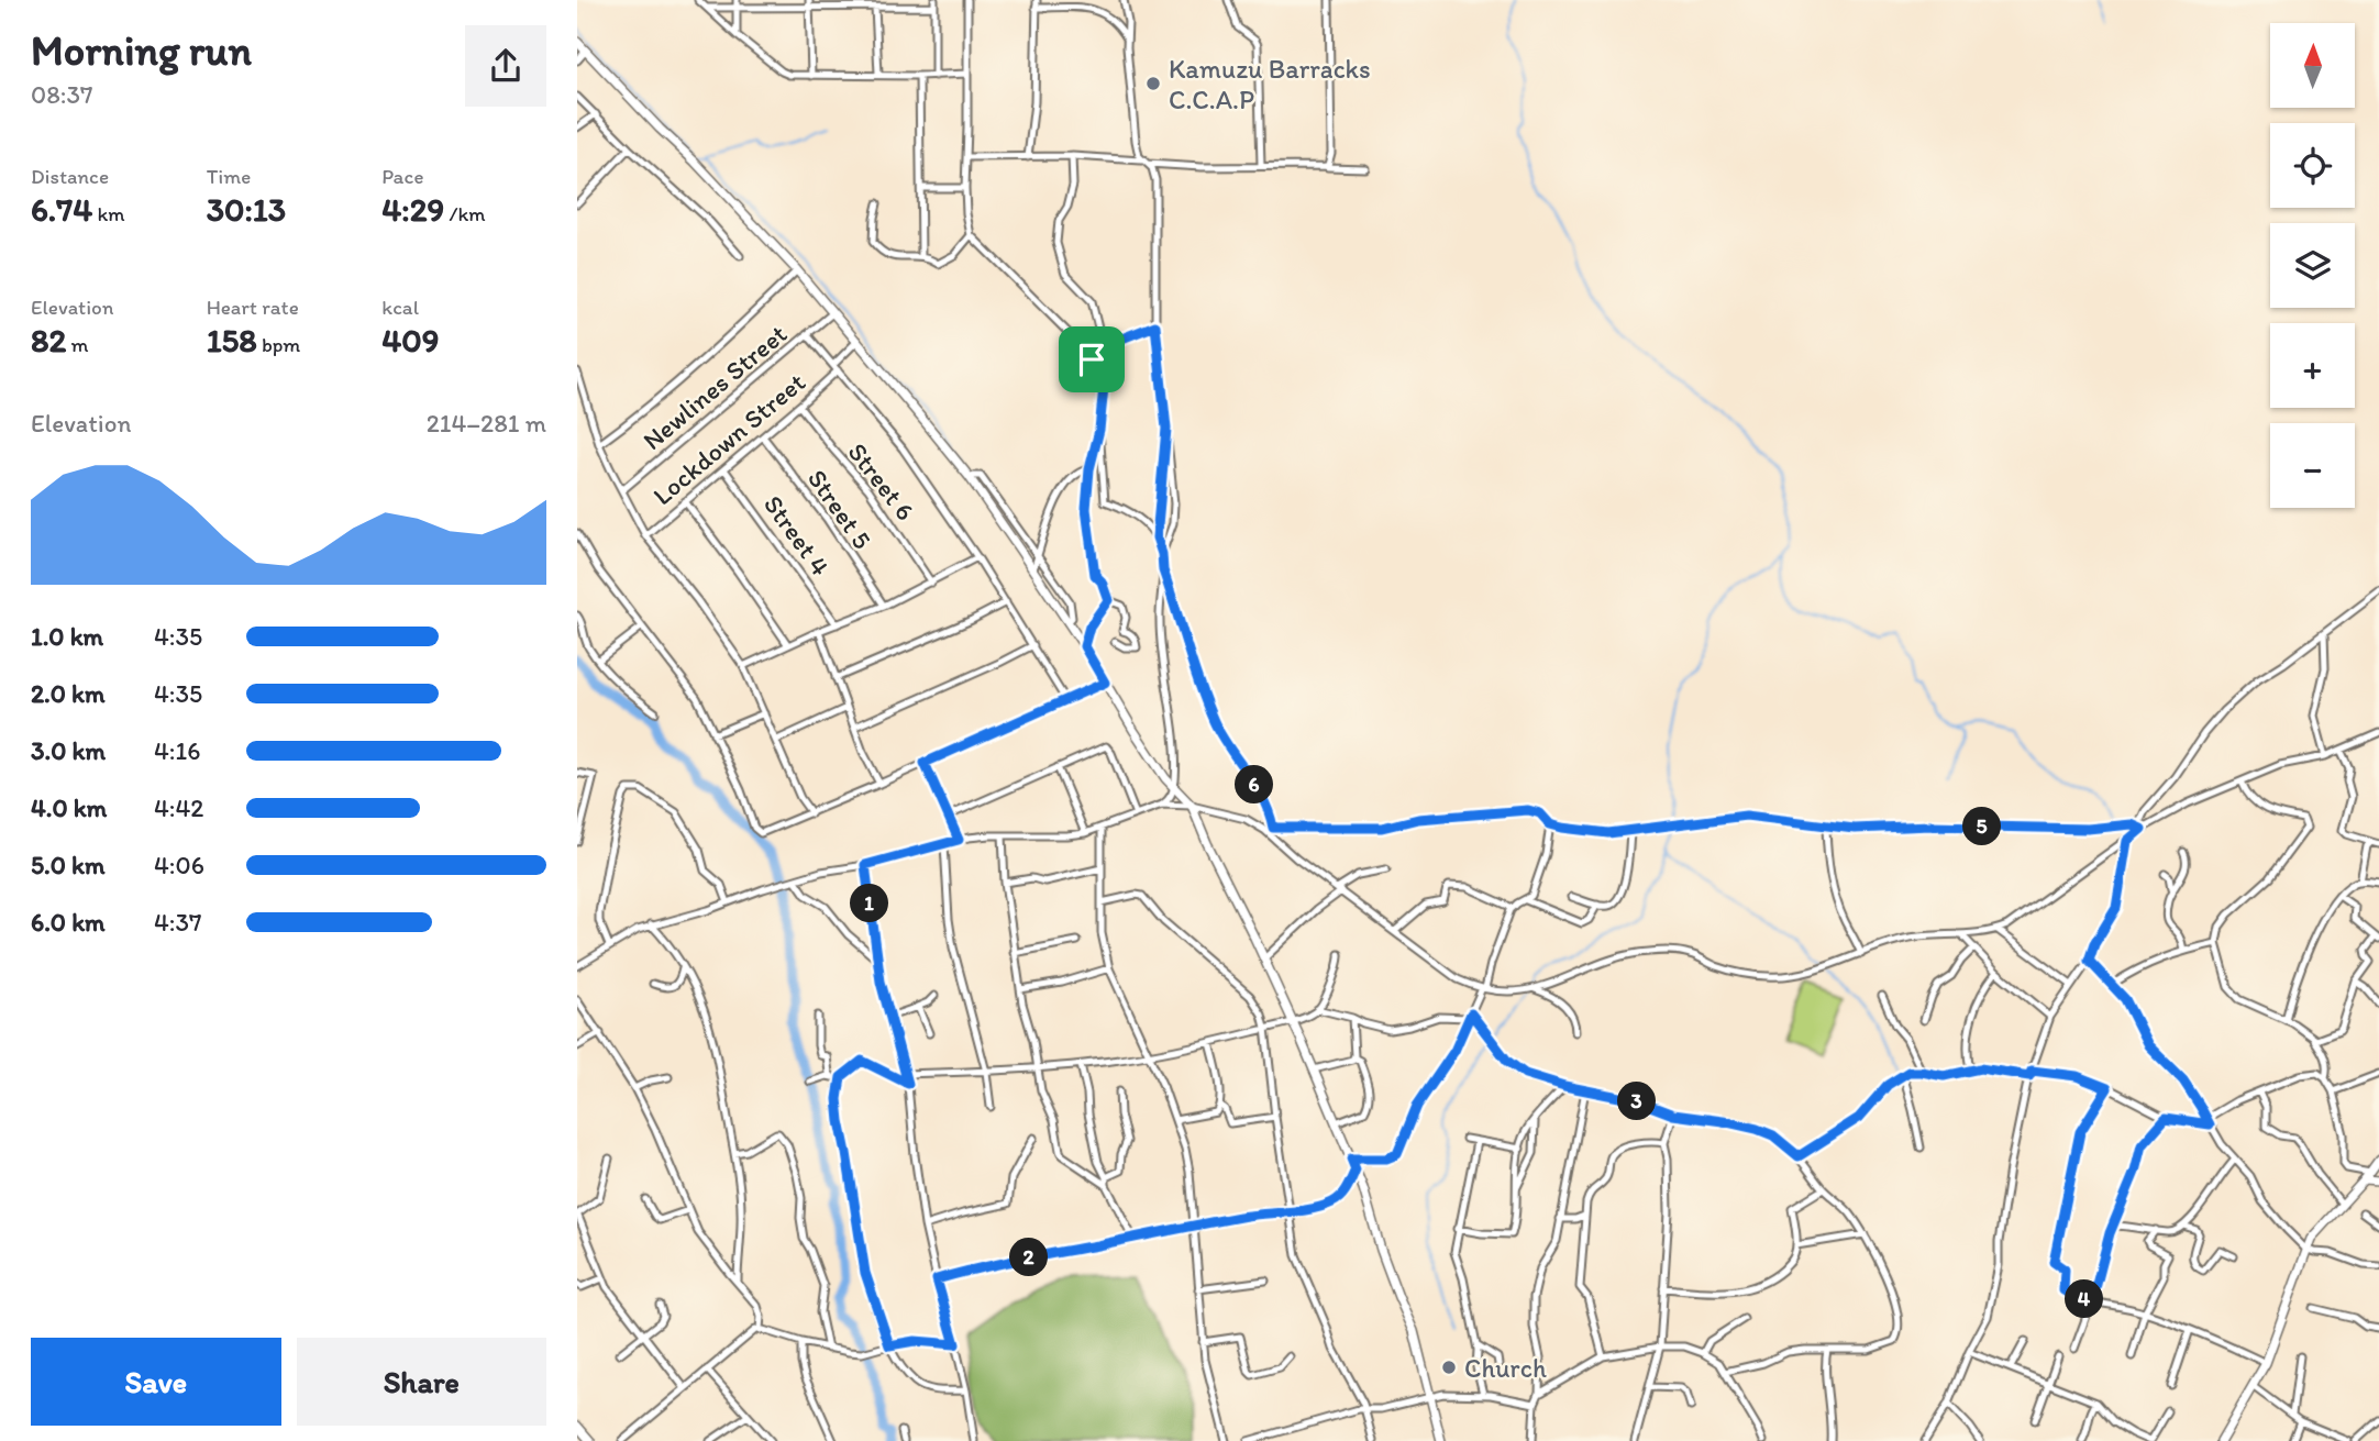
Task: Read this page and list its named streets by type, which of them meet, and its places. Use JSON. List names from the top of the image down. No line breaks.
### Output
{"streets":{"street":["Newlines Street","Lockdown Street","Street 6","Street 5","Street 4"]},"crossings":[["Lockdown Street","Street 6"],["Lockdown Street","Street 5"],["Lockdown Street","Street 4"]],"places":["Kamuzu Barracks C.C.A.P","Church"],"north":"top","page":{"heading":["Morning run","08:37"],"map_buttons":["+","−"],"stats":[["Distance","6.74 km"],["Time","30:13"],["Pace","4:29 /km"],["Elevation","82 m"],["Heart rate","158 bpm"],["kcal","409"]],"chart":["Elevation","214–281 m"],"list":[{"name":"1.0 km","note":"4:35"},{"name":"2.0 km","note":"4:35"},{"name":"3.0 km","note":"4:16"},{"name":"4.0 km","note":"4:42"},{"name":"5.0 km","note":"4:06"},{"name":"6.0 km","note":"4:37"}],"pins":["6","5","1","3","2","4"],"buttons":["Save","Share"]}}
